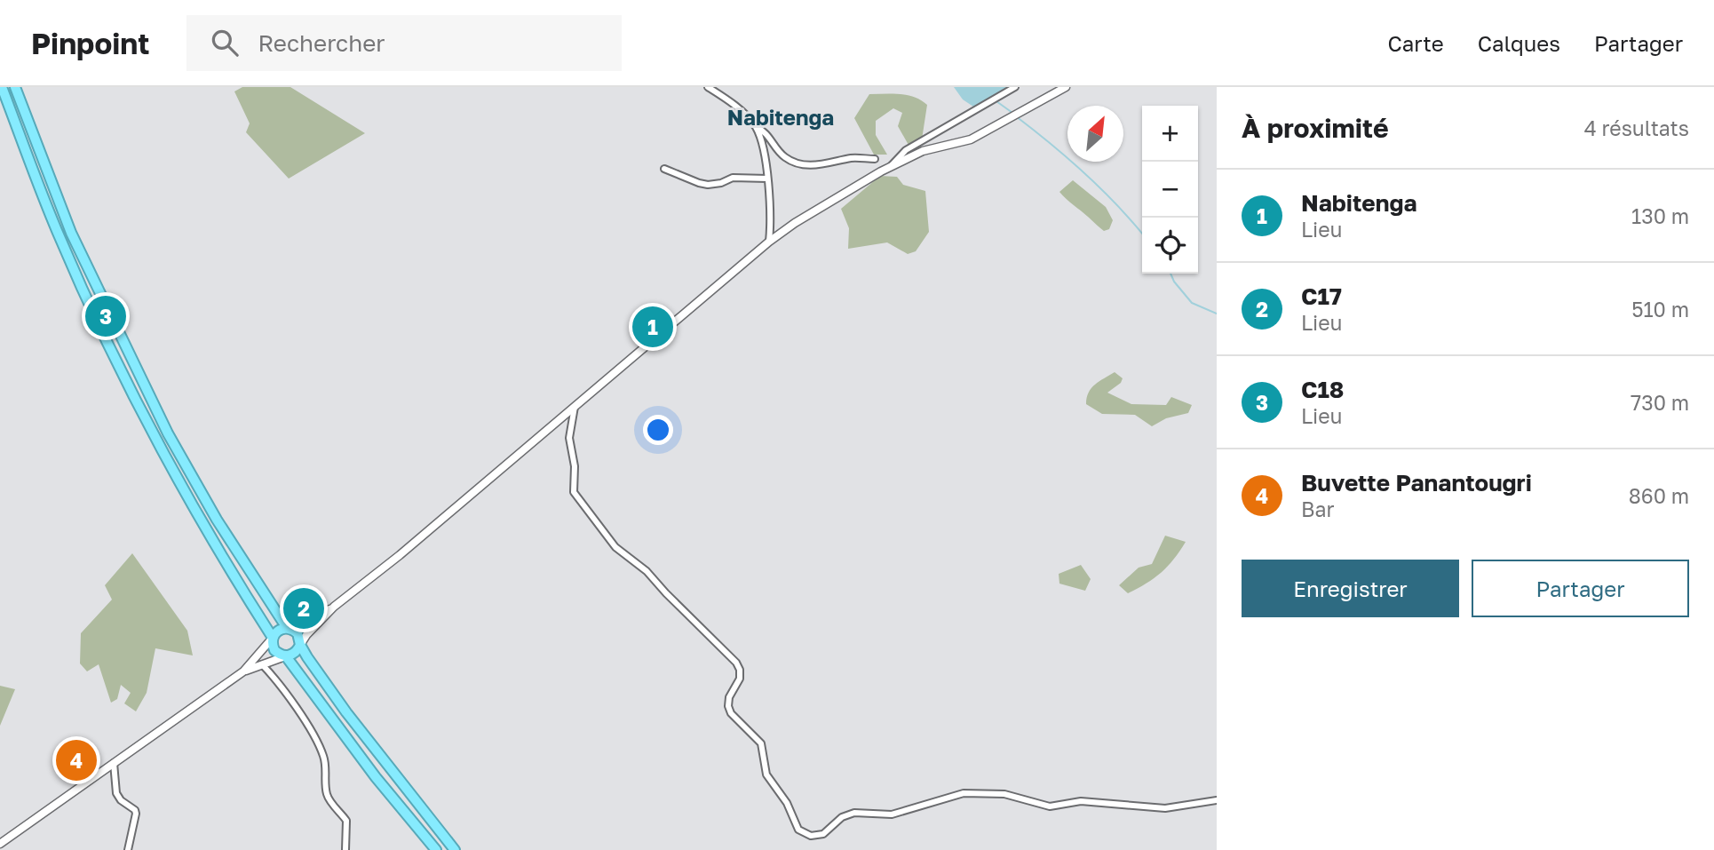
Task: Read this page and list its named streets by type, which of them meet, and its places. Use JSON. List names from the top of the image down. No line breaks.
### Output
{"districts":["Nabitenga"],"north":"top right","page":{"header":"Pinpoint","search":"Rechercher","nav":["Carte","Calques","Partager"],"heading":["À proximité","4 résultats"],"map_buttons":["+","−"],"list":[{"mark":"1","name":"Nabitenga","note":"Lieu","value":"130 m"},{"mark":"2","name":"C17","note":"Lieu","value":"510 m"},{"mark":"3","name":"C18","note":"Lieu","value":"730 m"},{"mark":"4","name":"Buvette Panantougri","note":"Bar","value":"860 m"}],"pins":["3","1","2","4"],"buttons":["Enregistrer","Partager"]}}
